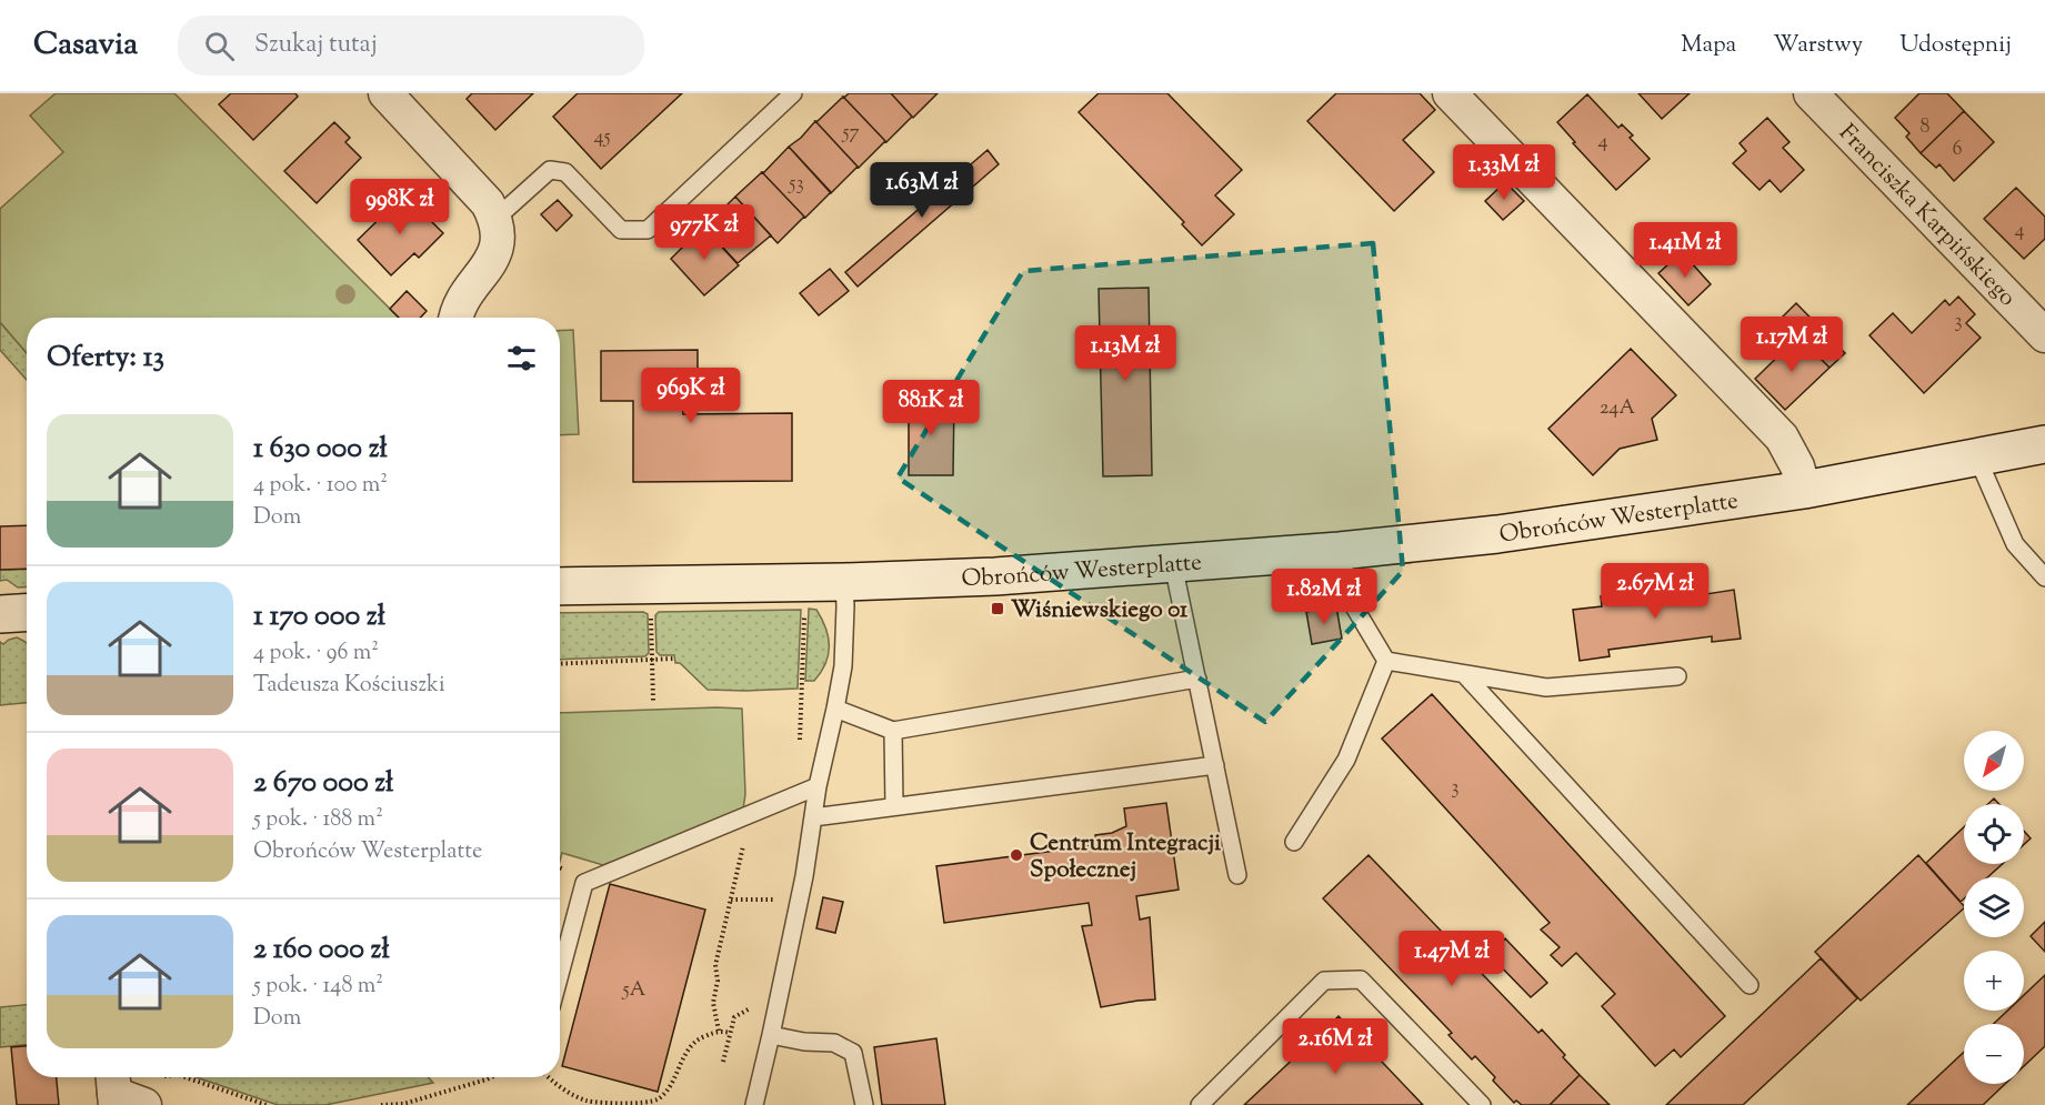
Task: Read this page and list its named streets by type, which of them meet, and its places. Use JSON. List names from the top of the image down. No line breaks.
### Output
{"streets":{"street":["Franciszka Karpińskiego","Obrońców Westerplatte"]},"places":{"transit":["Wiśniewskiego 01"],"other":["Centrum Integracji Społecznej"]},"house_numbers":["8","57","45","4","6","53","4","3","24A","3","5A"],"north":"bottom left","page":{"header":"Casavia","search":"Szukaj tutaj","nav":["Mapa","Warstwy","Udostępnij"],"price":["1.33M zł","1.63M zł","998K zł","977K zł","1.41M zł","1.17M zł","1.13M zł","969K zł","881K zł","2.67M zł","1.82M zł","1.47M zł","2.16M zł"],"heading":"Oferty: 13","list":[{"name":"1 630 000 zł","note":"4 pok. · 100 m² · Dom"},{"name":"1 170 000 zł","note":"4 pok. · 96 m² · Tadeusza Kościuszki"},{"name":"2 670 000 zł","note":"5 pok. · 188 m² · Obrońców Westerplatte"},{"name":"2 160 000 zł","note":"5 pok. · 148 m² · Dom"}],"map_buttons":["+","−"]}}
